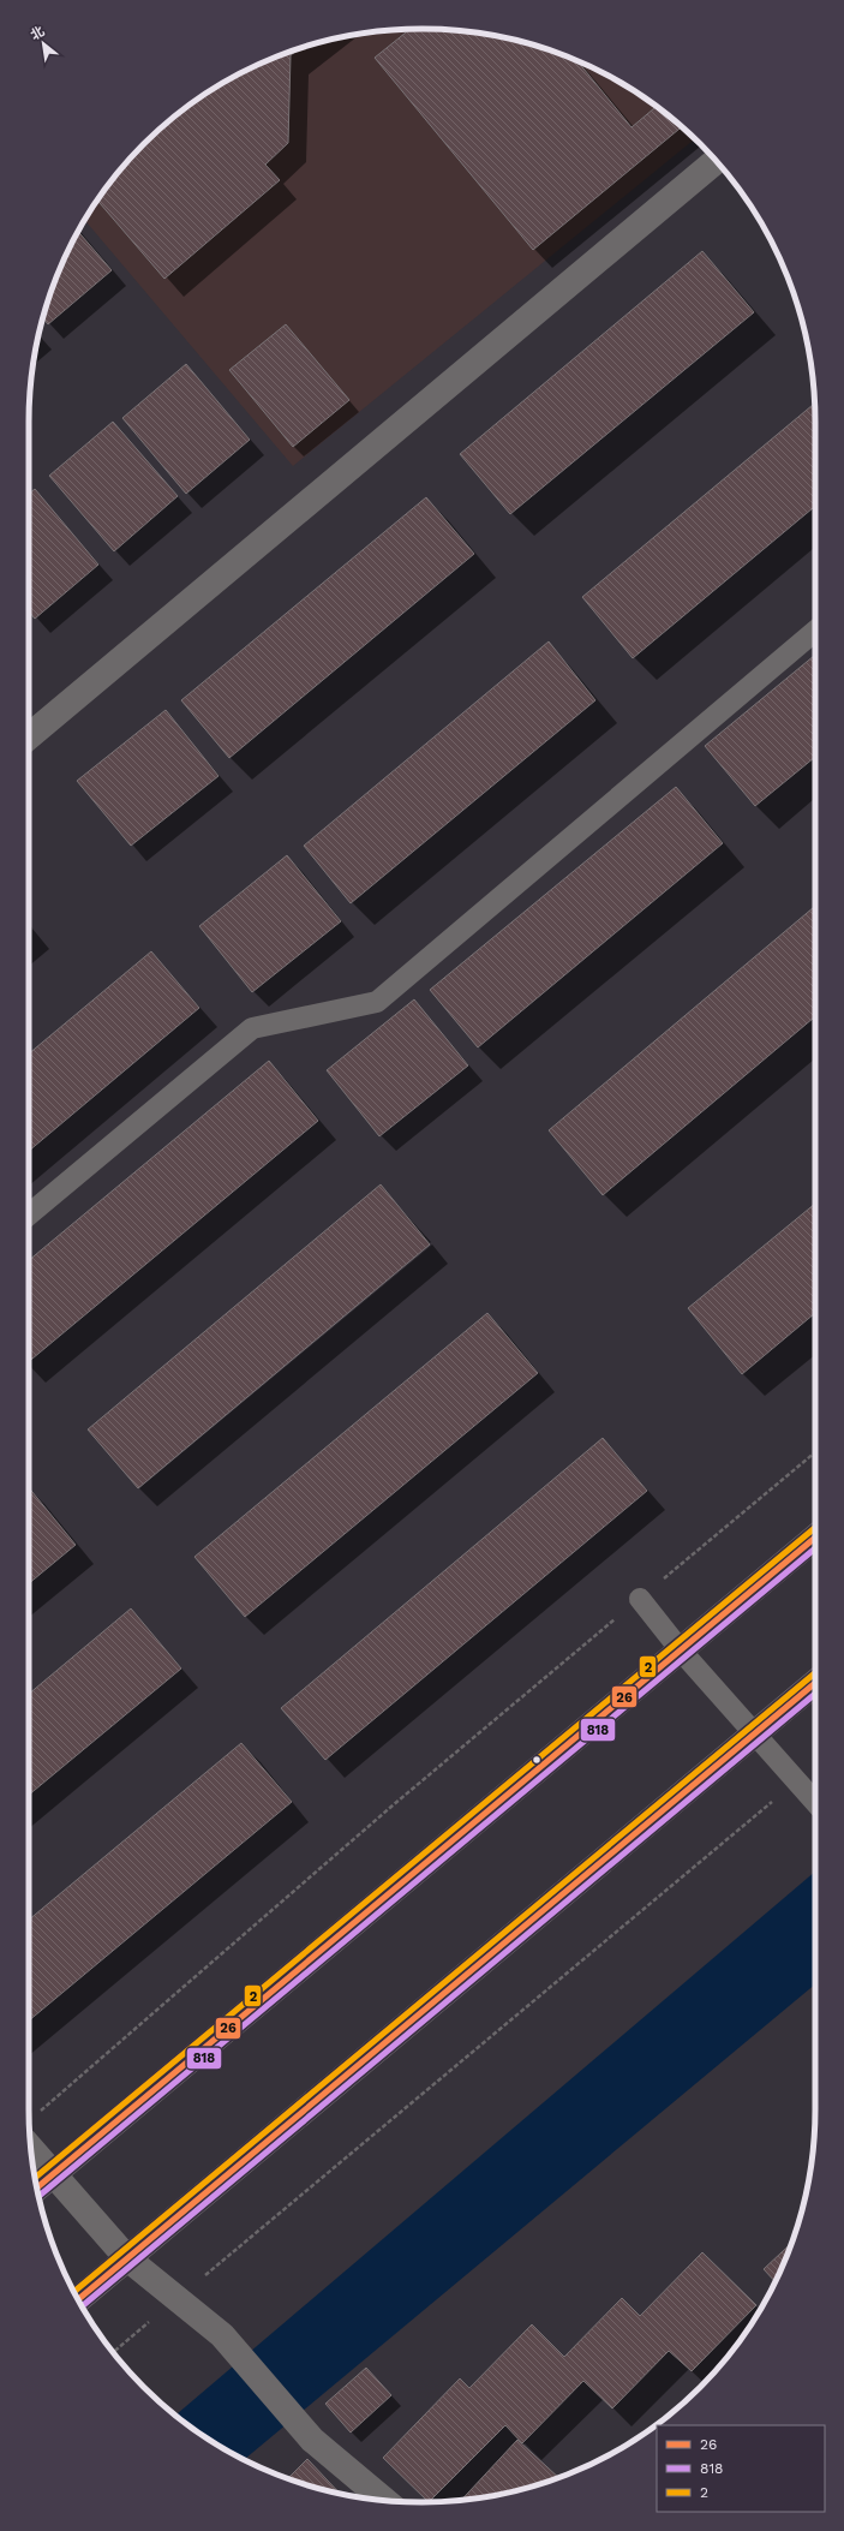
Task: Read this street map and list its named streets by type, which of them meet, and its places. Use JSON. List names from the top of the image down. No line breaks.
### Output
{"lines":["transit line 2","transit line 26","transit line 818"],"legend":["26","818","2"],"north":"top left"}
